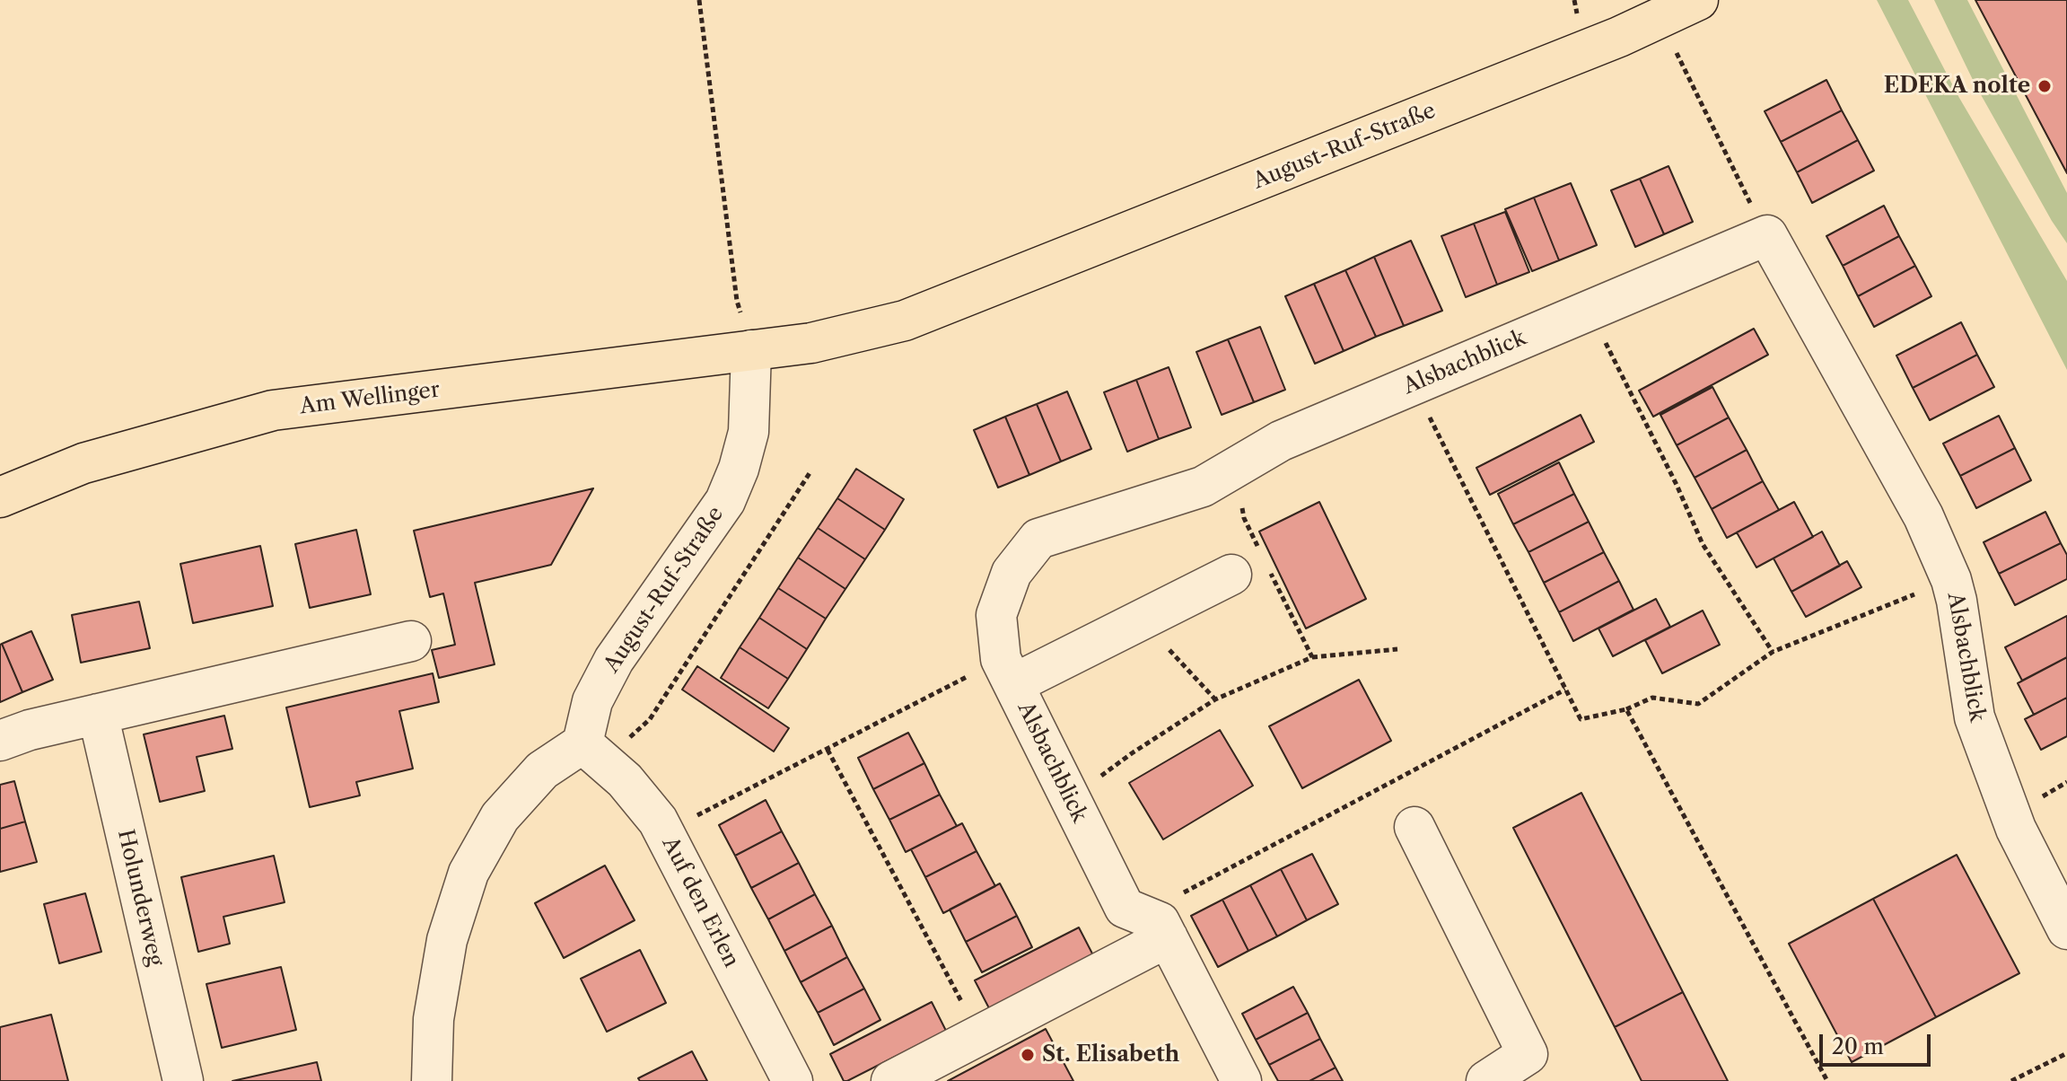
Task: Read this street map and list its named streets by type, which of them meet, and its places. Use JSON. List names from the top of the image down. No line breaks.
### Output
{"streets":{"main road":["August-Ruf-Straße","Am Wellinger"],"street":["Alsbachblick","Holunderweg","Auf den Erlen"]},"crossings":[["August-Ruf-Straße","Am Wellinger"],["August-Ruf-Straße","Auf den Erlen"]],"places":["EDEKA nolte","St. Elisabeth"],"scale_bar":"20 m"}
